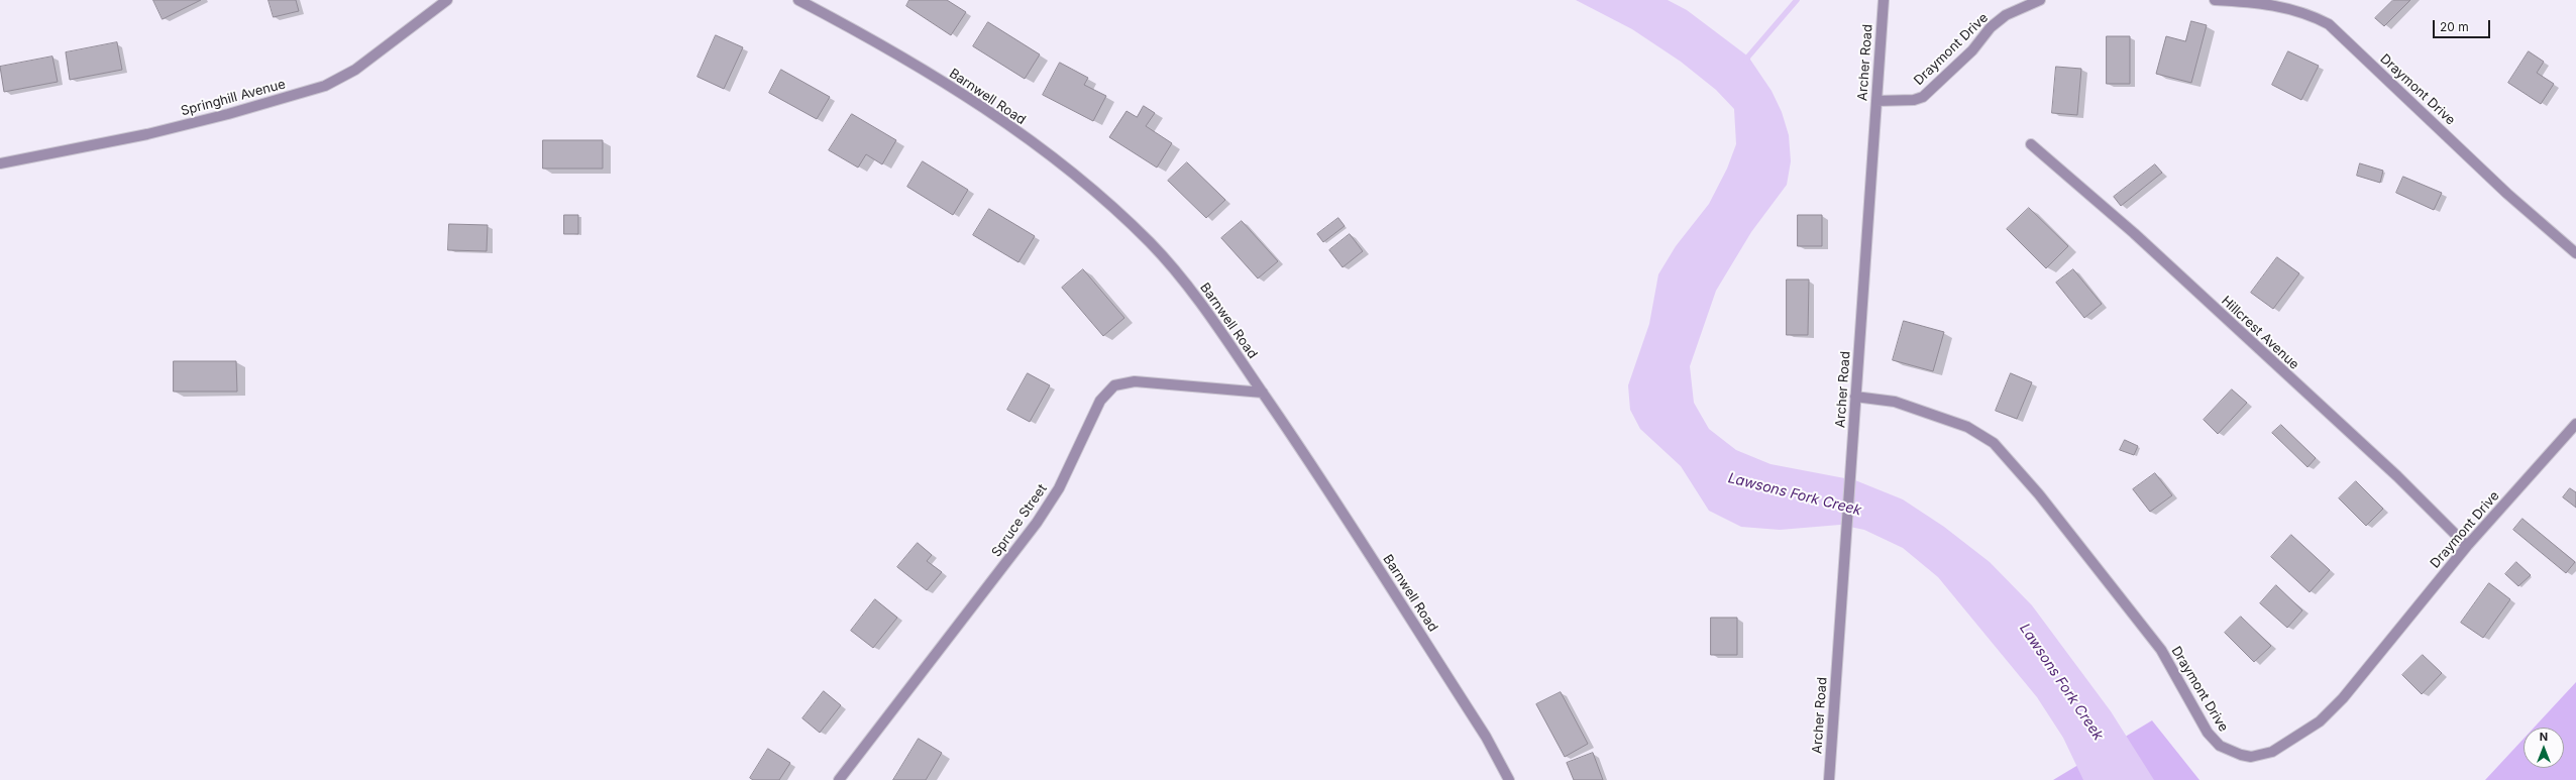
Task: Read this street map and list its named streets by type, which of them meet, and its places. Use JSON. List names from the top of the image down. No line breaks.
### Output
{"streets":{"street":["Draymont Drive","Archer Road","Barnwell Road","Springhill Avenue","Hillcrest Avenue","Spruce Street"]},"crossings":[["Draymont Drive","Archer Road"],["Draymont Drive","Hillcrest Avenue"],["Barnwell Road","Spruce Street"]],"water":["Lawsons Fork Creek"],"scale_bar":"20 m","north":"top"}
